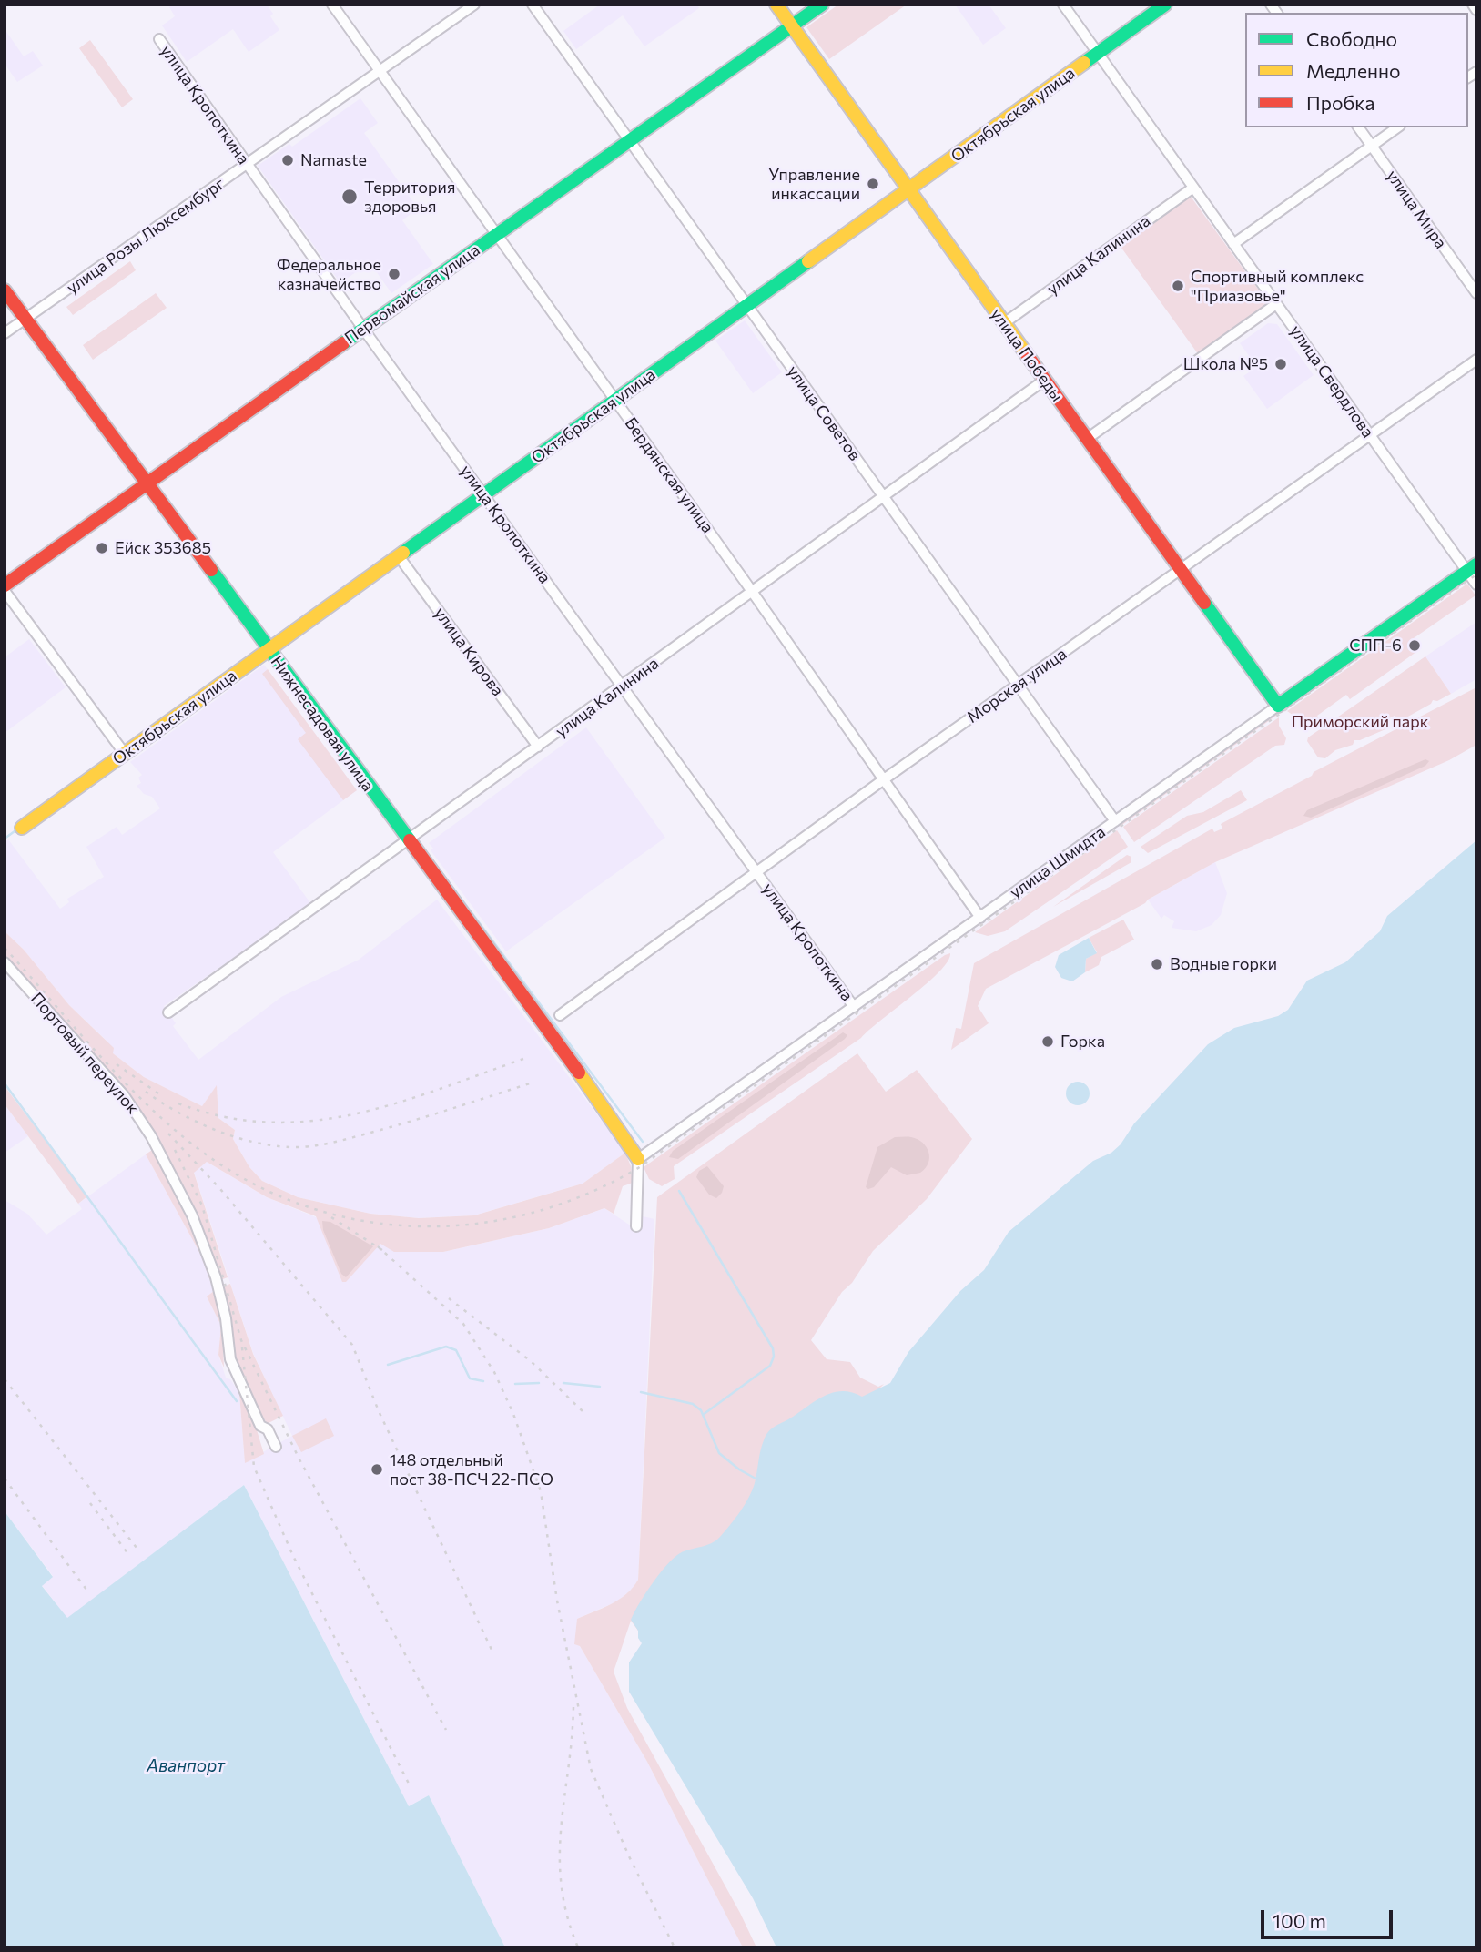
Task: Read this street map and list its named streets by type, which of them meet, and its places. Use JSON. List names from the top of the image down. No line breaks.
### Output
{"streets":{"street":["улица Кропоткина","Октябрьская улица","улица Мира","улица Розы Люксембург","улица Калинина","Первомайская улица","улица Победы","улица Свердлова","улица Советов","Бердянская улица","улица Кирова","Морская улица","Нижнесадовая улица","улица Шмидта","Портовый переулок"]},"crossings":[["улица Кропоткина","Октябрьская улица"],["улица Кропоткина","улица Розы Люксембург"],["улица Кропоткина","улица Калинина"],["улица Кропоткина","Первомайская улица"],["улица Кропоткина","Морская улица"],["улица Кропоткина","улица Шмидта"],["Октябрьская улица","улица Победы"],["Октябрьская улица","улица Свердлова"],["Октябрьская улица","улица Советов"],["Октябрьская улица","Бердянская улица"],["Октябрьская улица","улица Кирова"],["Октябрьская улица","Нижнесадовая улица"],["улица Розы Люксембург","Бердянская улица"],["улица Розы Люксембург","Нижнесадовая улица"],["улица Калинина","улица Победы"],["улица Калинина","улица Свердлова"],["улица Калинина","улица Советов"],["улица Калинина","Бердянская улица"],["улица Калинина","улица Кирова"],["улица Калинина","Нижнесадовая улица"],["Первомайская улица","улица Победы"],["Первомайская улица","улица Советов"],["Первомайская улица","Бердянская улица"],["Первомайская улица","Нижнесадовая улица"],["улица Победы","Морская улица"],["улица Победы","улица Шмидта"],["улица Свердлова","Морская улица"],["улица Свердлова","улица Шмидта"],["улица Советов","Морская улица"],["улица Советов","улица Шмидта"],["Бердянская улица","Морская улица"],["Бердянская улица","улица Шмидта"],["Нижнесадовая улица","улица Шмидта"]],"water":["Аванпорт"],"parks":["Приморский парк"],"places":["Namaste","Управление инкассации","Территория здоровья","Федеральное казначейство","Спортивный комплекс \"Приазовье\"","Школа №5","Ейск 353685","СПП-6","Водные горки","Горка","148 отдельный пост 38-ПСЧ 22-ПСО"],"legend":["Свободно","Медленно","Пробка"],"scale_bar":"100 m"}
